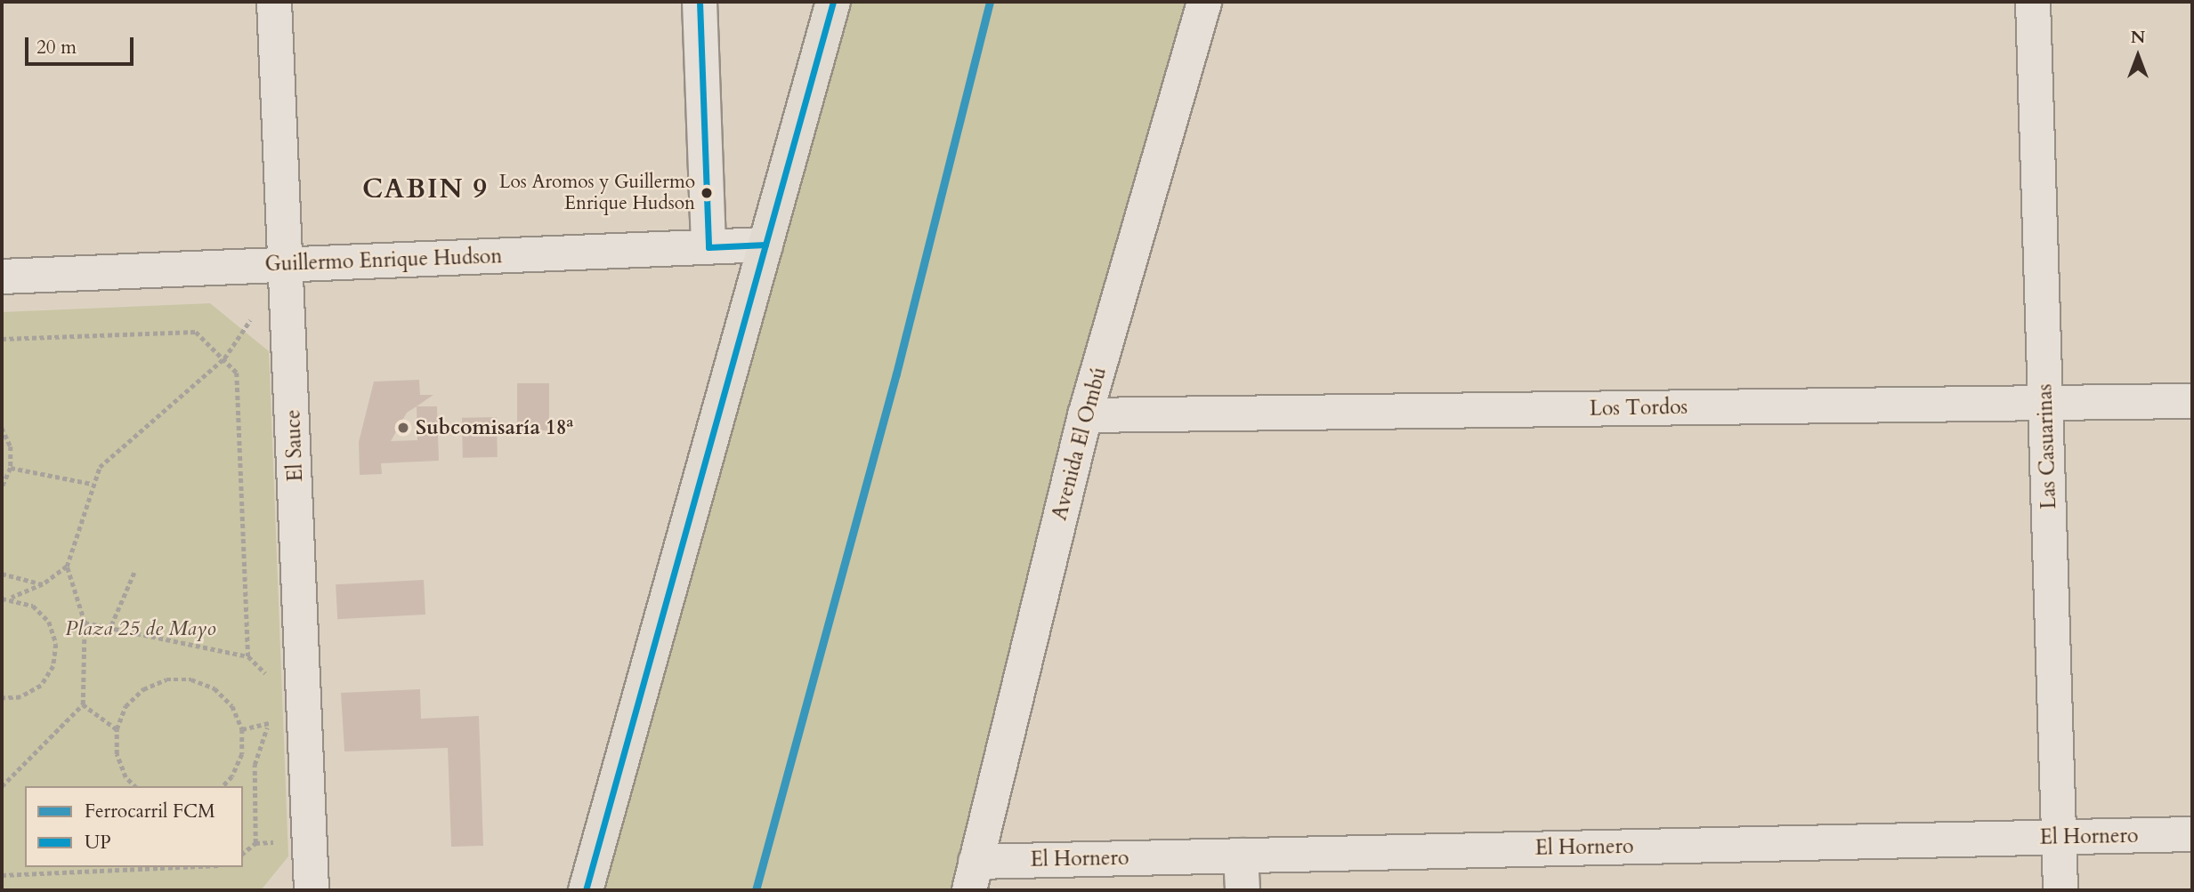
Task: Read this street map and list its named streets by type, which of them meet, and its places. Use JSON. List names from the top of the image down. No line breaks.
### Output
{"streets":{"street":["Guillermo Enrique Hudson","Los Tordos","Avenida El Ombú","El Sauce","Las Casuarinas","El Hornero"]},"crossings":[["Guillermo Enrique Hudson","El Sauce"],["Los Tordos","Avenida El Ombú"],["Los Tordos","Las Casuarinas"],["Avenida El Ombú","El Hornero"],["Las Casuarinas","El Hornero"]],"districts":["CABIN 9"],"parks":["Plaza 25 de Mayo"],"places":["Los Aromos y Guillermo Enrique Hudson","Subcomisaría 18ª"],"lines":["rail line FCM","transit line UP"],"legend":["Ferrocarril FCM","UP"],"scale_bar":"20 m","north":"top"}
